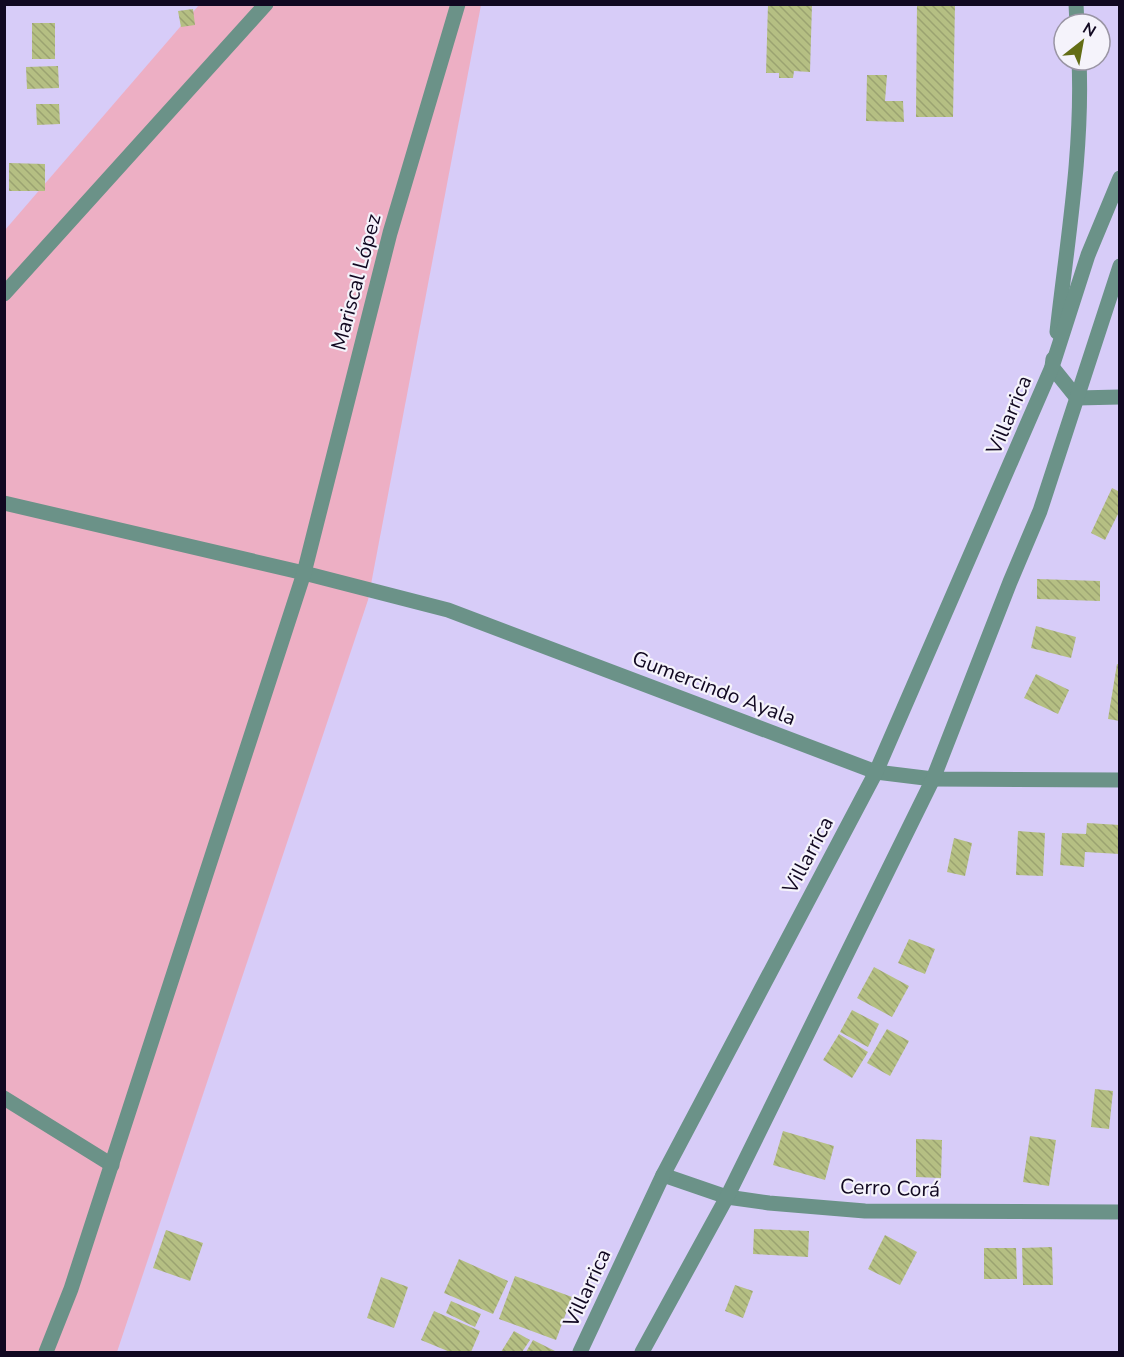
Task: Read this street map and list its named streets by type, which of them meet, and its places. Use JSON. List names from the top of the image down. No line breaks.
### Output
{"streets":{"street":["Mariscal López","Villarrica","Gumercindo Ayala","Cerro Corá"]},"crossings":[["Mariscal López","Gumercindo Ayala"],["Villarrica","Gumercindo Ayala"],["Villarrica","Cerro Corá"]],"north":"top right"}
